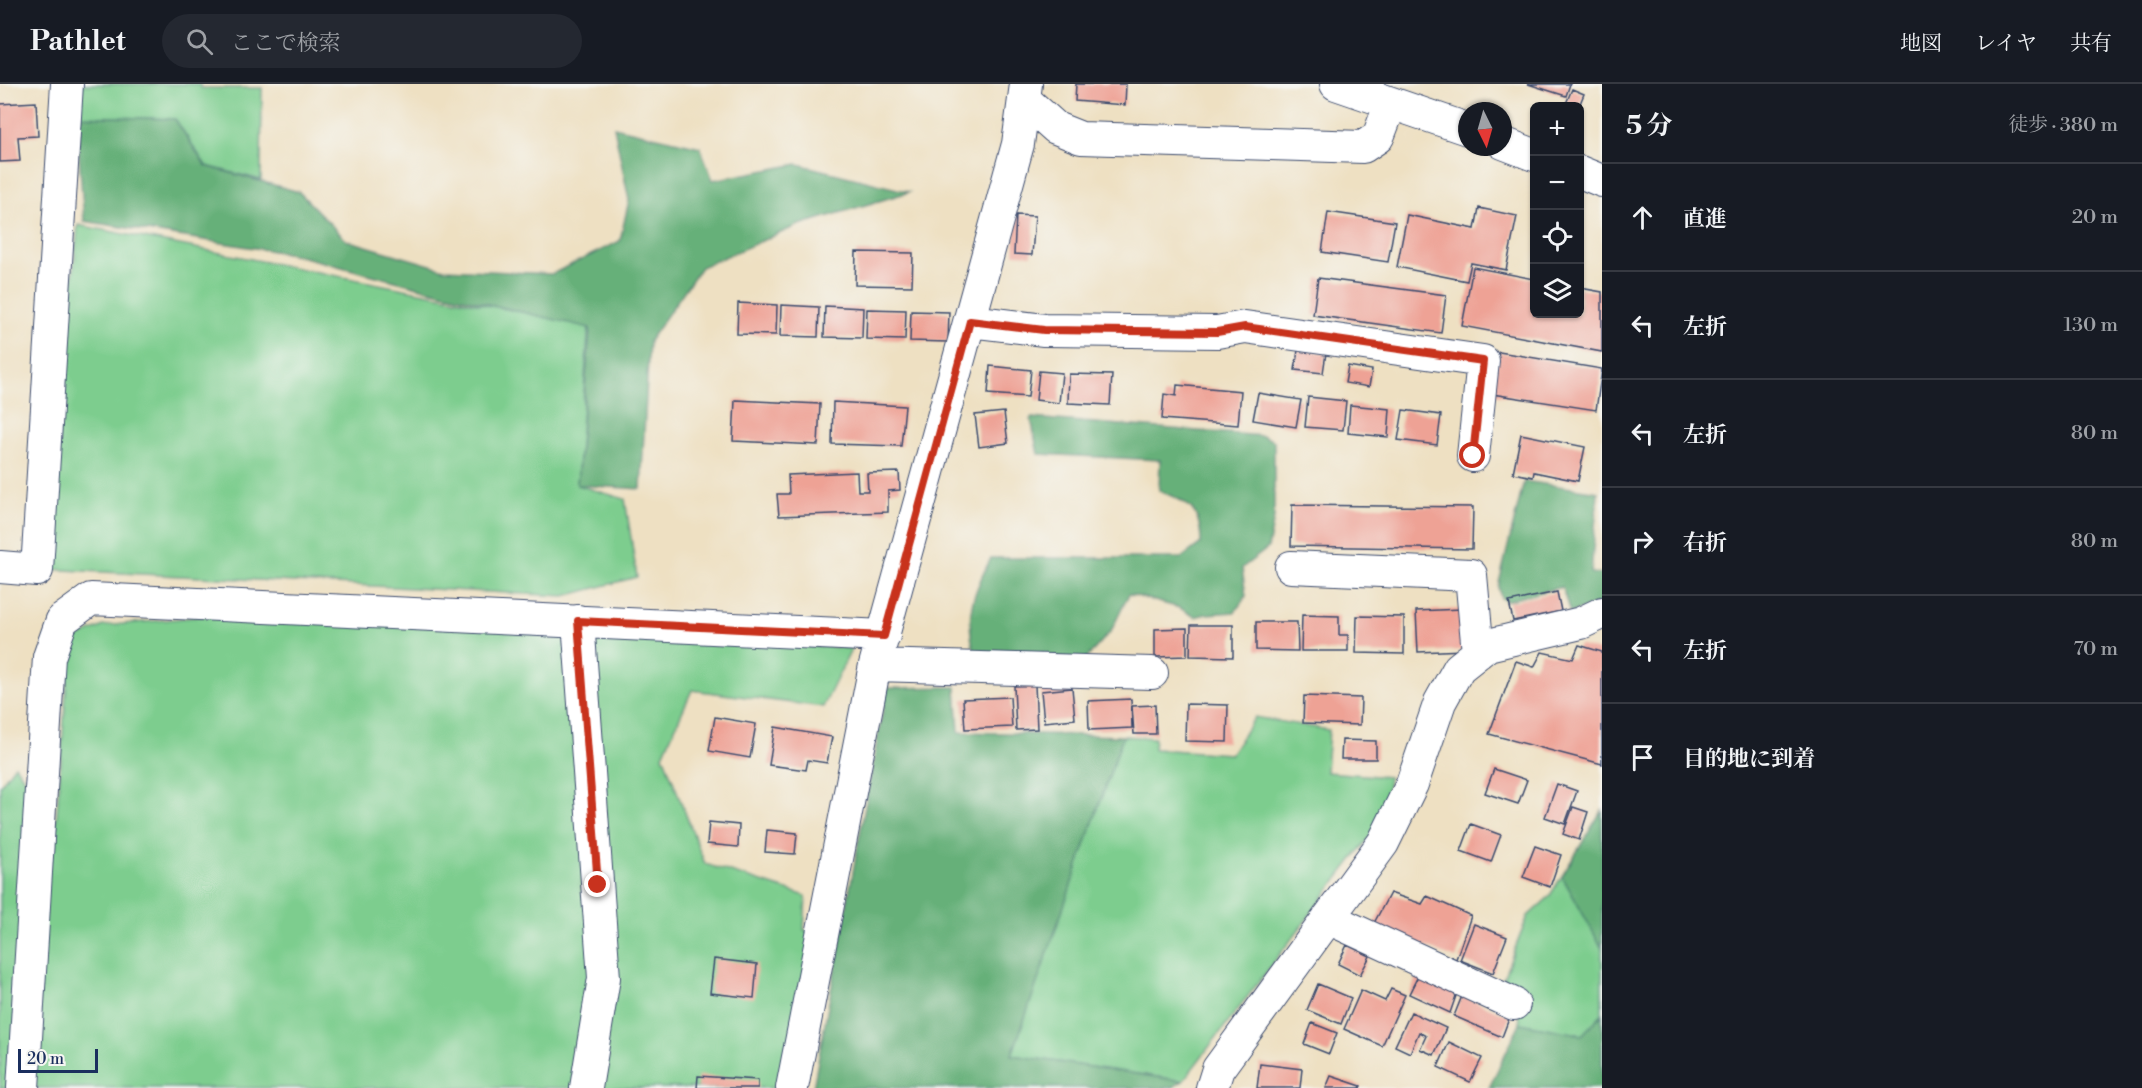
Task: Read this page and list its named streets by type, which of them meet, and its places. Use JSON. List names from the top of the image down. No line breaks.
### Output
{"scale_bar":"20 m","north":"bottom","page":{"header":"Pathlet","search":"ここで検索","nav":["地図","レイヤ","共有"],"heading":["5 分","徒歩 · 380 m"],"map_buttons":["+","−"],"list":[["直進","20 m"],["左折","130 m"],["左折","80 m"],["右折","80 m"],["左折","70 m"],"目的地に到着"],"scale":"20 m"}}
